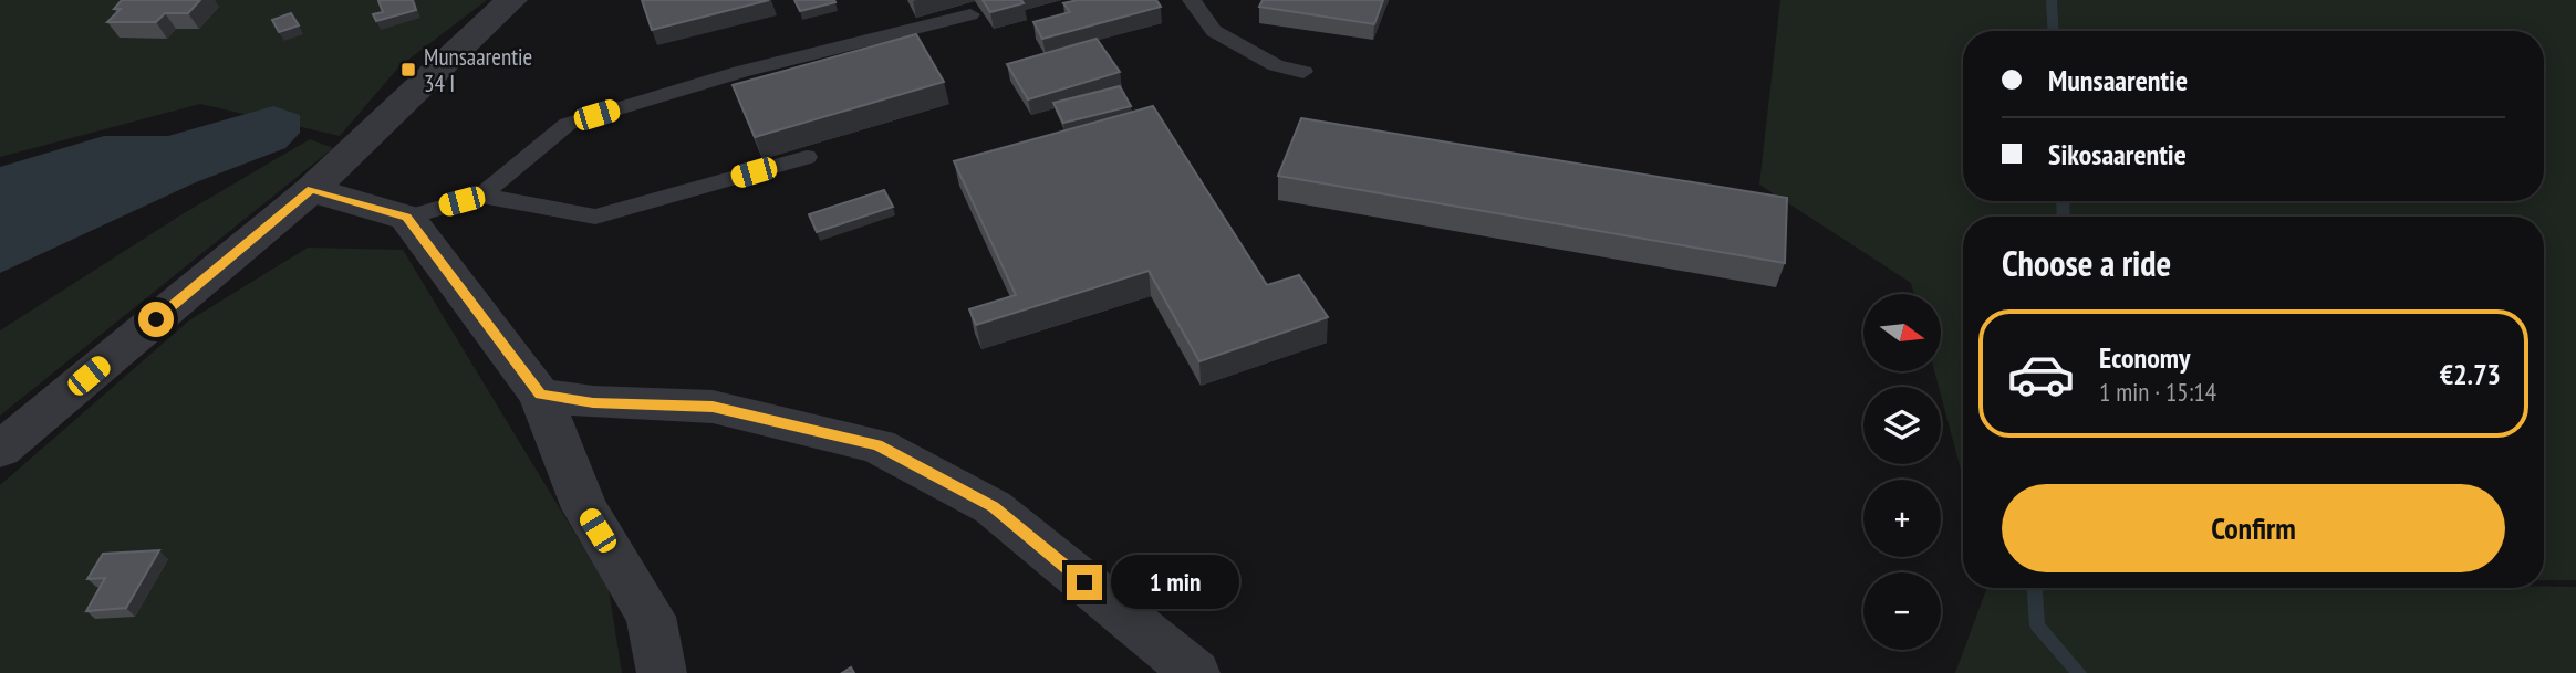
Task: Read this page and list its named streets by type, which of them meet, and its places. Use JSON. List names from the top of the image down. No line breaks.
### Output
{"places":{"transit":["Munsaarentie 34 I"]},"north":"right","page":{"banner":["Munsaarentie","Sikosaarentie"],"heading":"Choose a ride","map_buttons":["+","−"],"list":[{"name":"Economy","note":"1 min · 15:14","value":"€2.73"}],"buttons":"Confirm","bubble":"1 min"}}
